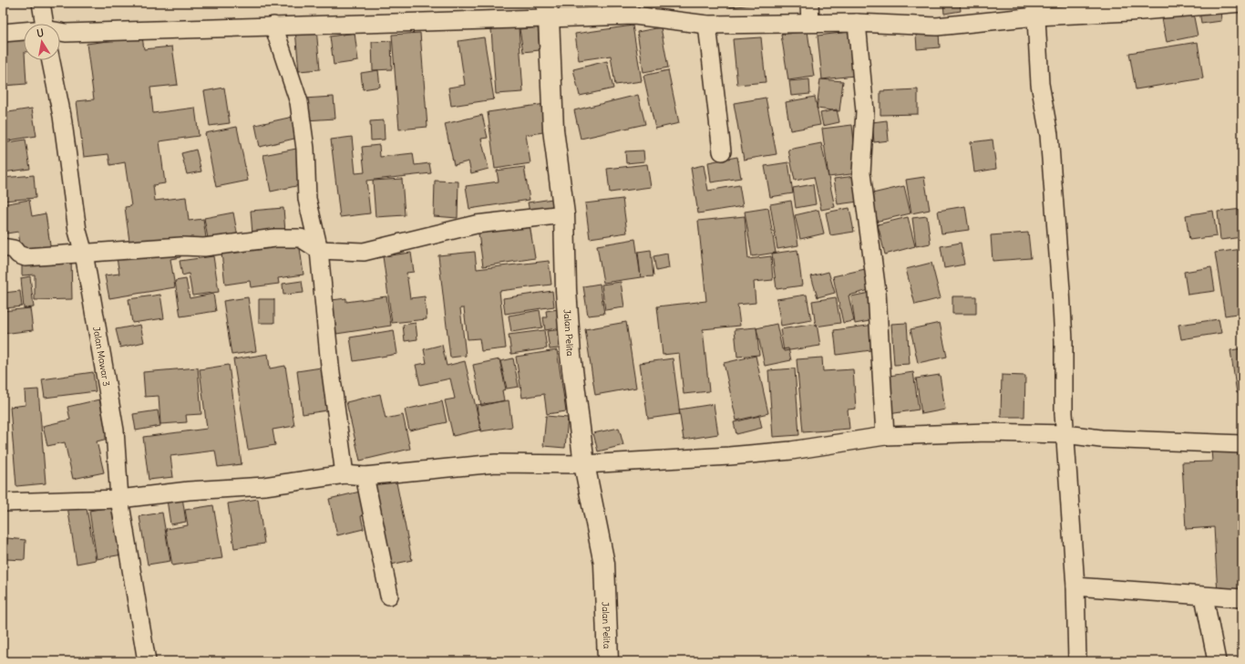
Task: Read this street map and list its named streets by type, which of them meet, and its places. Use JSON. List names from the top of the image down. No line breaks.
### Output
{"streets":{"street":["Jalan Pelita","Jalan Mawar 3"]},"north":"top"}
